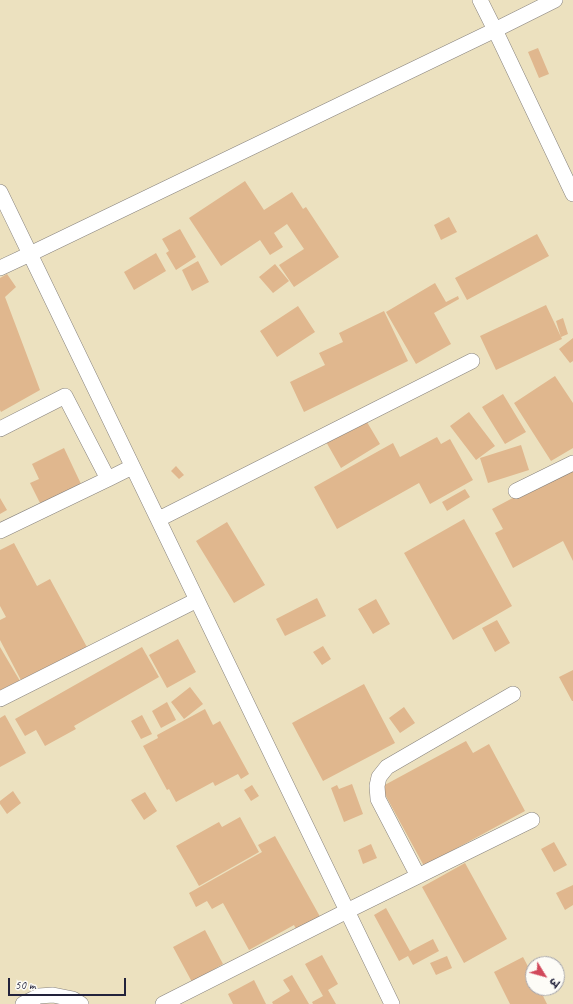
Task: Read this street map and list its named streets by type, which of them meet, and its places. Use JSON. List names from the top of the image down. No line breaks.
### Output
{"scale_bar":"50 m","north":"bottom right"}
